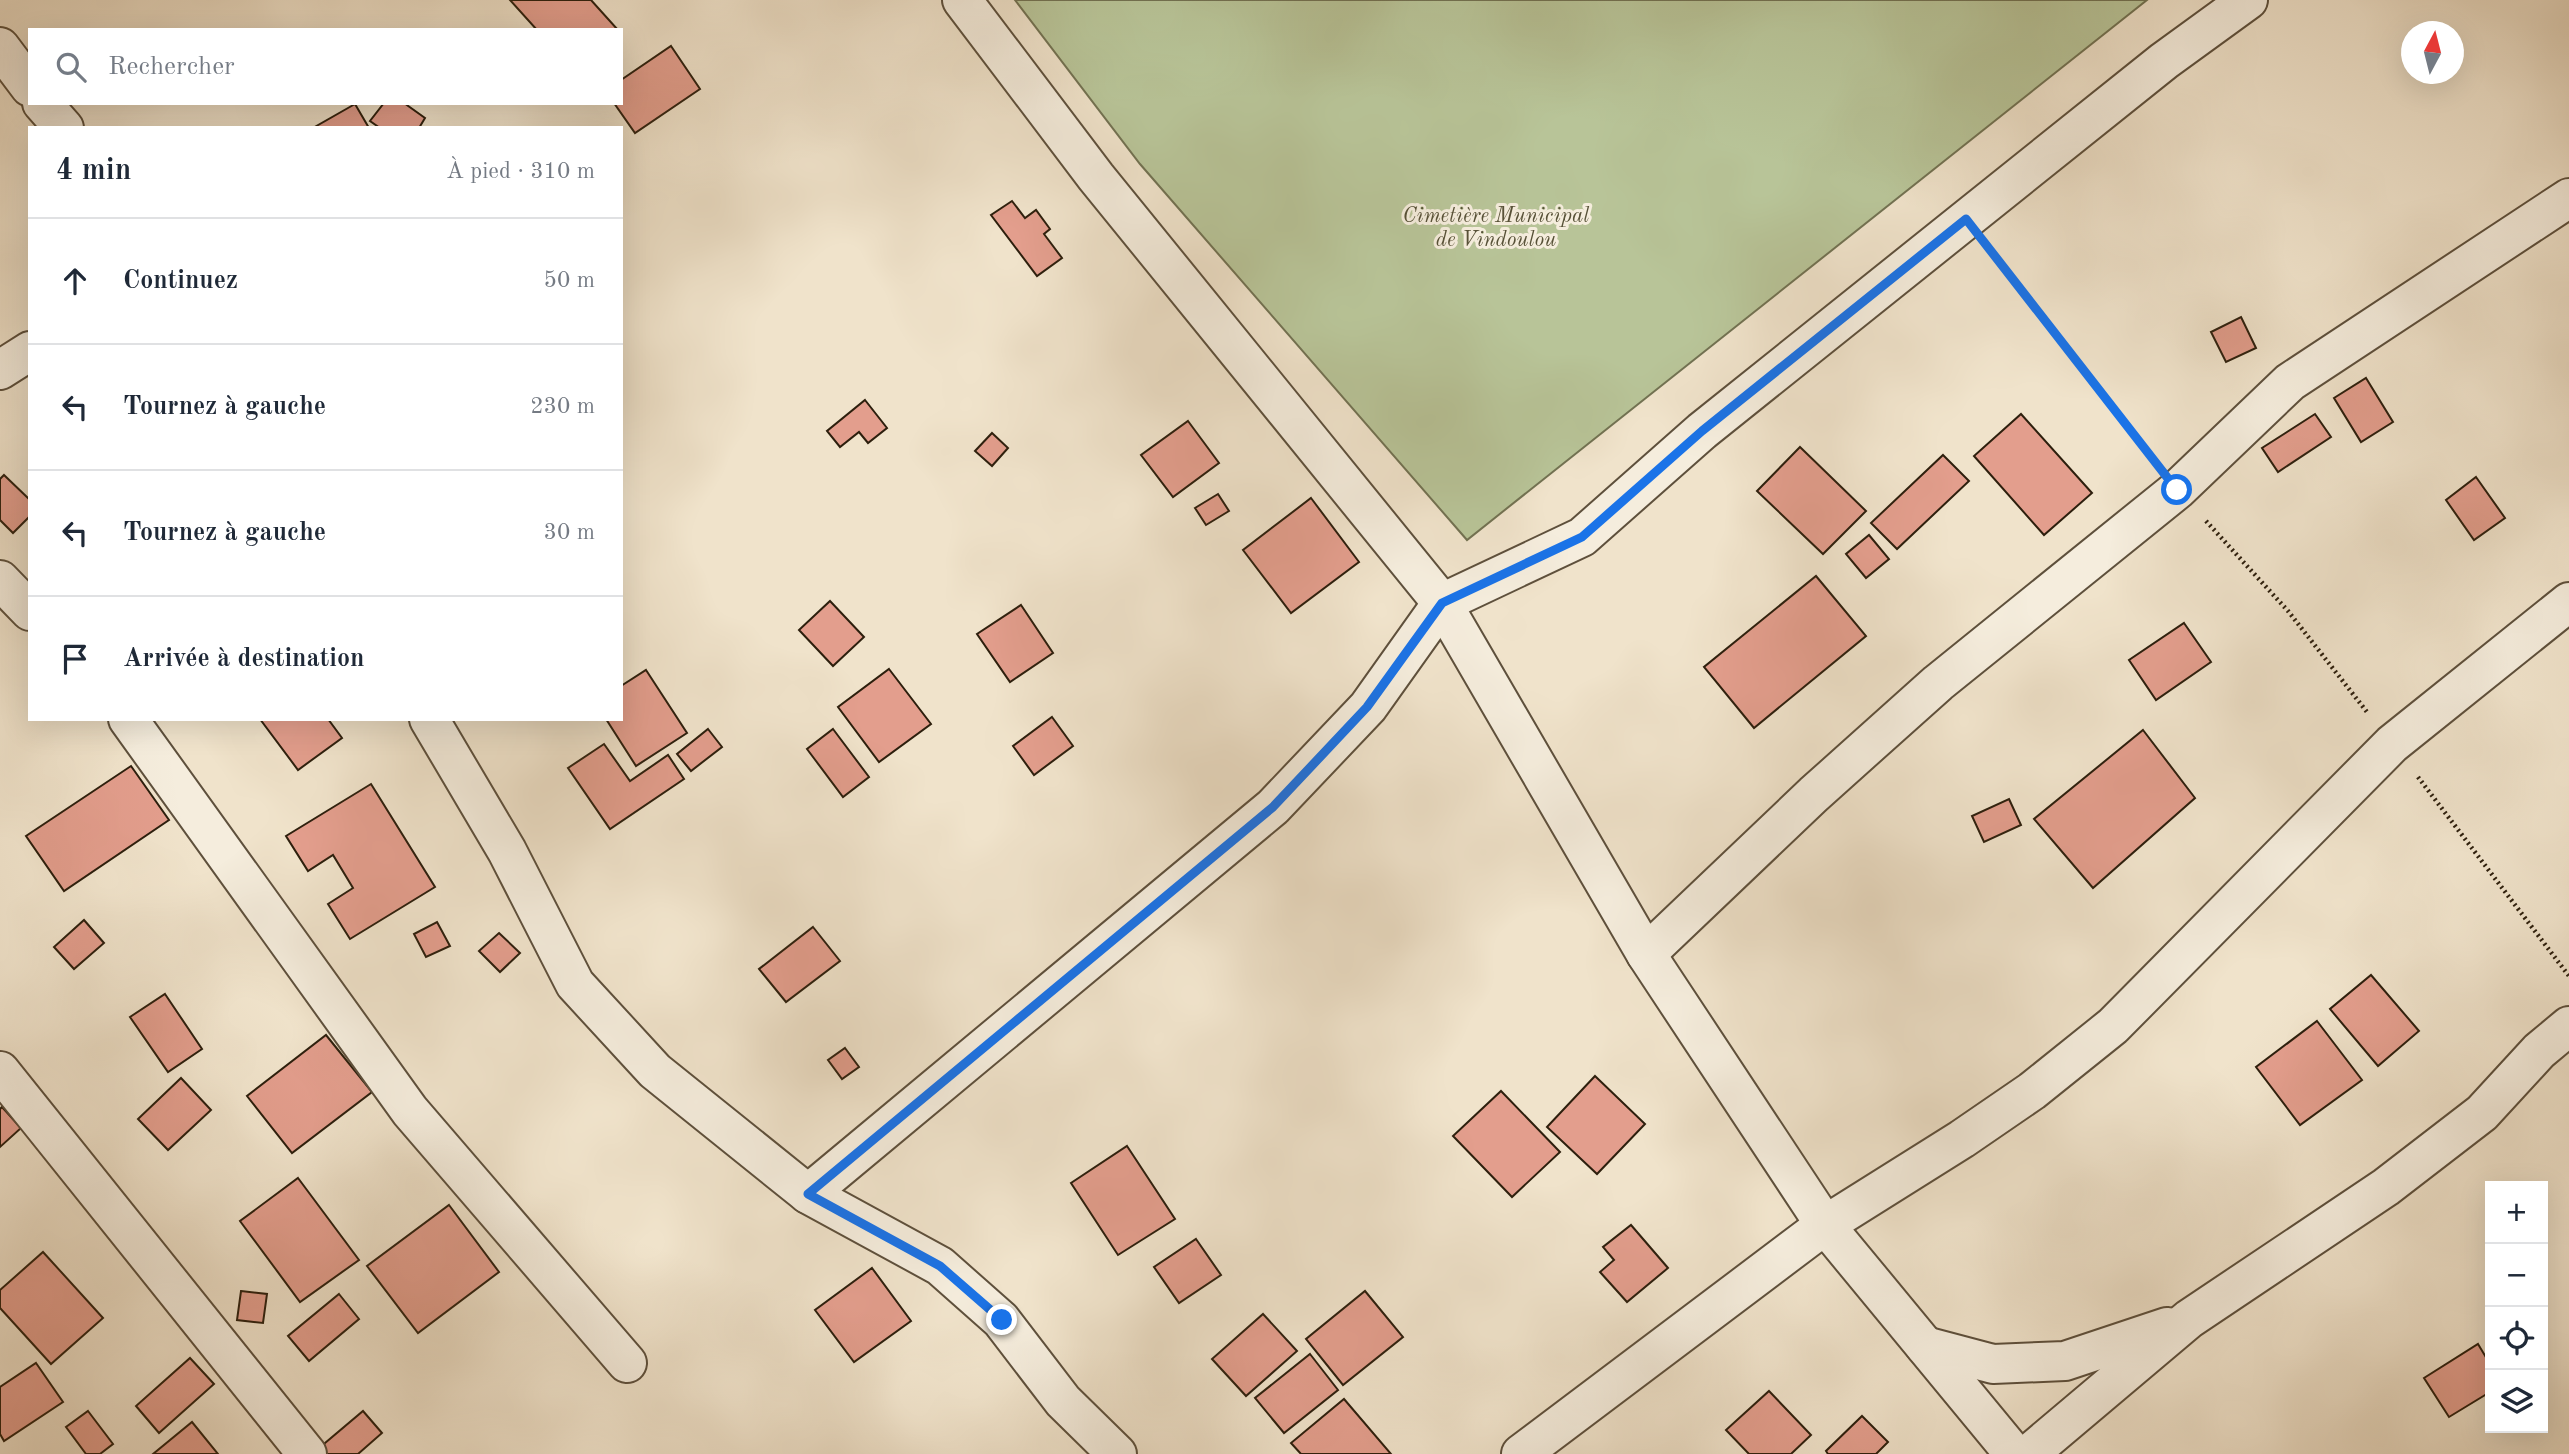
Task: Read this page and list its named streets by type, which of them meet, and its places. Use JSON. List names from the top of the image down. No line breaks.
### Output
{"parks":["Cimetière Municipal de Vindoulou"],"north":"top","page":{"search":"Rechercher","heading":["4 min","À pied · 310 m"],"list":[["Continuez","50 m"],["Tournez à gauche","230 m"],["Tournez à gauche","30 m"],"Arrivée à destination"],"map_buttons":["+","−"]}}
